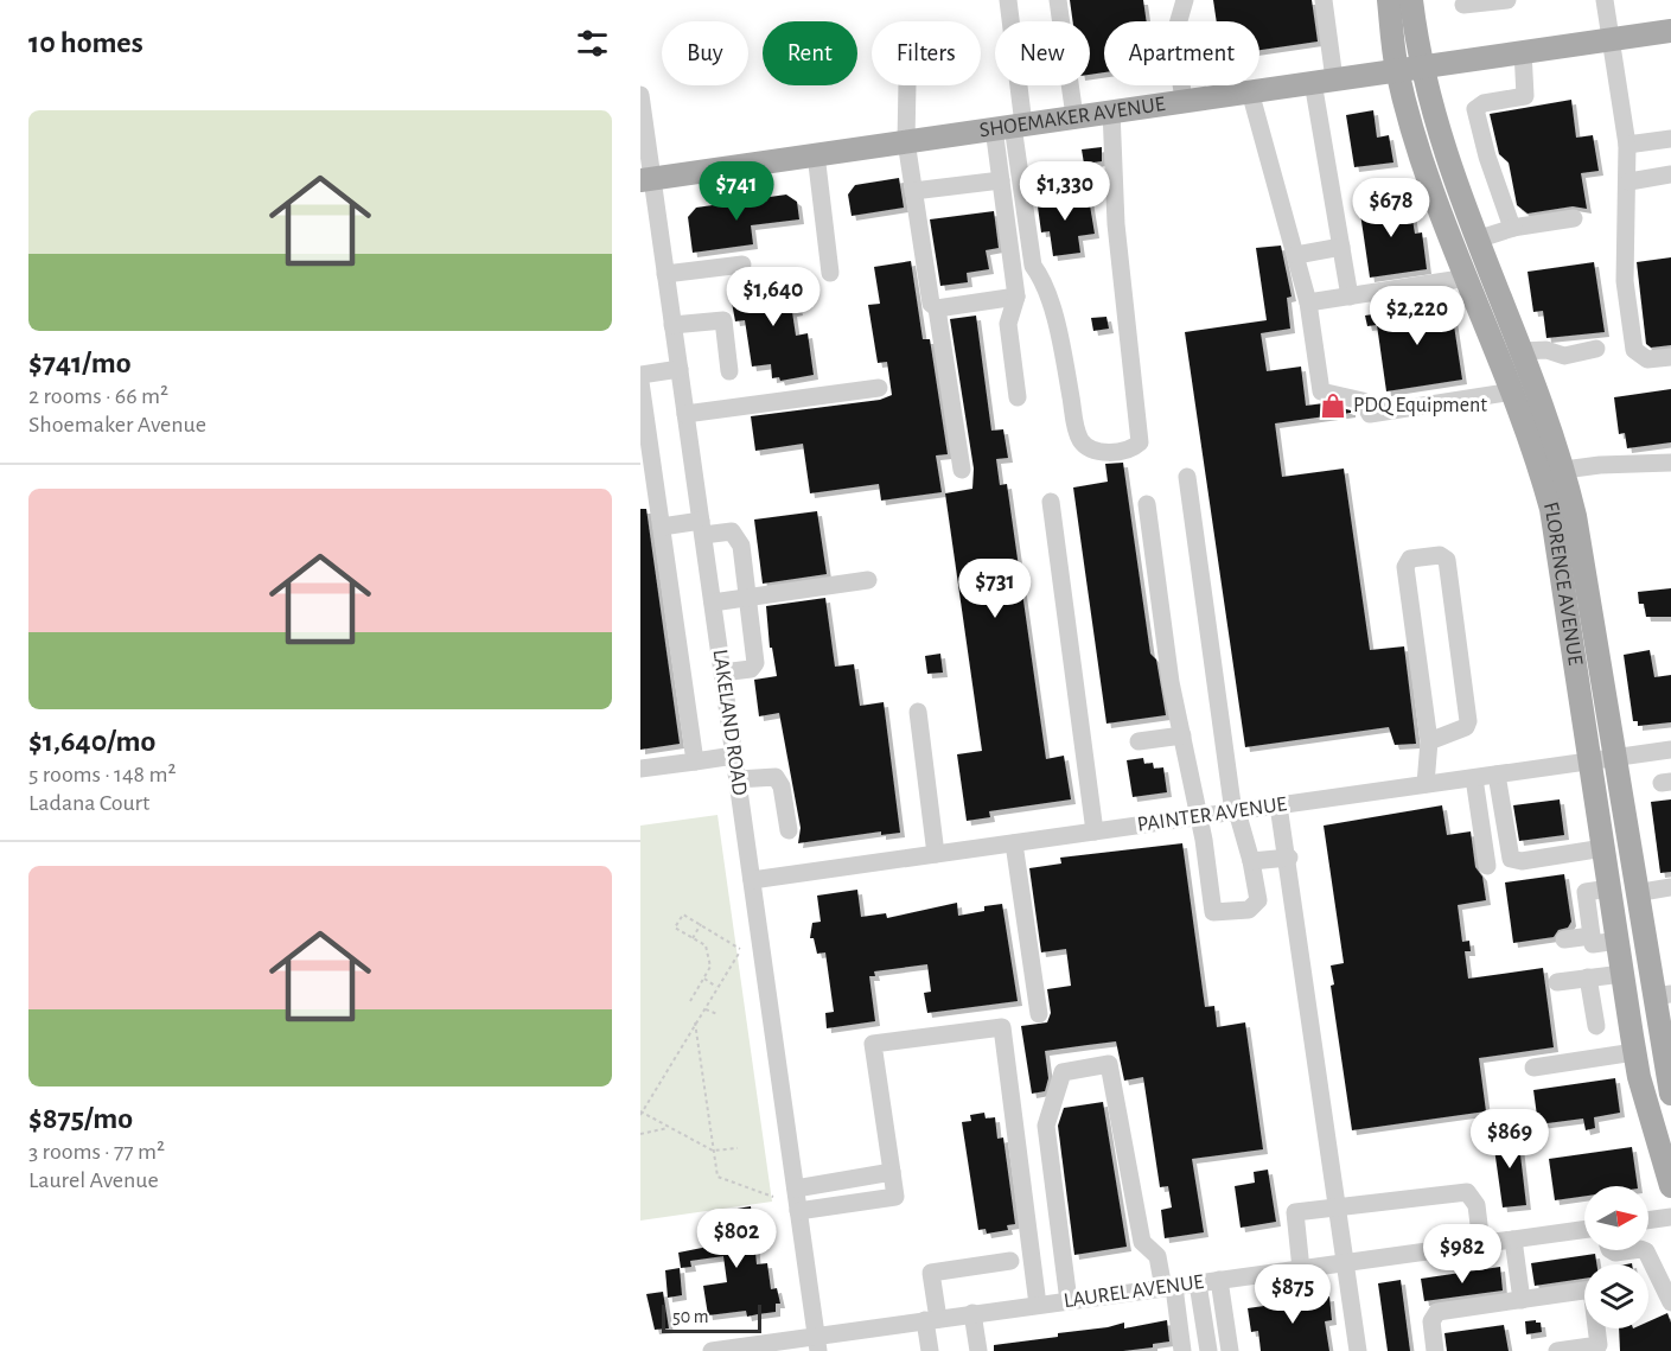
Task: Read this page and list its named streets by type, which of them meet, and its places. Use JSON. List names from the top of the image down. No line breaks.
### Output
{"streets":{"main road":["SHOEMAKER AVENUE","FLORENCE AVENUE"],"street":["LAKELAND ROAD","PAINTER AVENUE","LAUREL AVENUE"]},"crossings":[["SHOEMAKER AVENUE","FLORENCE AVENUE"],["SHOEMAKER AVENUE","LAKELAND ROAD"],["FLORENCE AVENUE","PAINTER AVENUE"],["LAKELAND ROAD","PAINTER AVENUE"],["LAKELAND ROAD","LAUREL AVENUE"]],"places":{"shop":["PDQ Equipment"]},"scale_bar":"50 m","north":"right","page":{"heading":"10 homes","chip":["Buy","Rent","Filters","New","Apartment"],"list":[{"name":"$741/mo","note":"2 rooms · 66 m² · Shoemaker Avenue"},{"name":"$1,640/mo","note":"5 rooms · 148 m² · Ladana Court"},{"name":"$875/mo","note":"3 rooms · 77 m² · Laurel Avenue"}],"price":["$741","$1,330","$678","$1,640","$2,220","$731","$869","$802","$982","$875"],"scale":"50 m"}}
